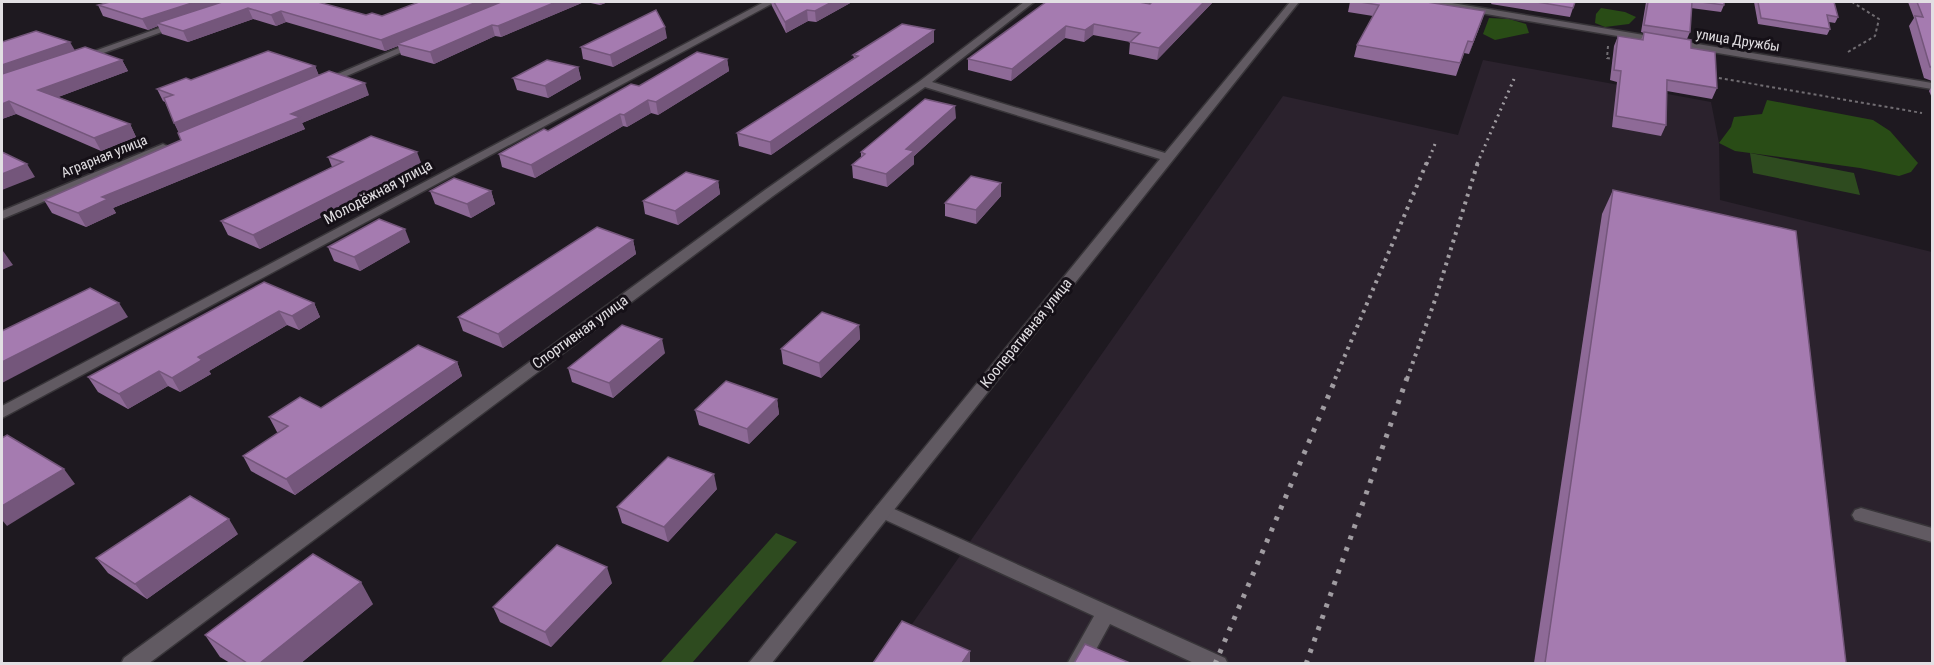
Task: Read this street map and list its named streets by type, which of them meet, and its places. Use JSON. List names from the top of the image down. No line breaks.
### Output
{"streets":{"street":["улица Дружбы","Аграрная улица","Молодёжная улица","Спортивная улица","Кооперативная улица"]}}
